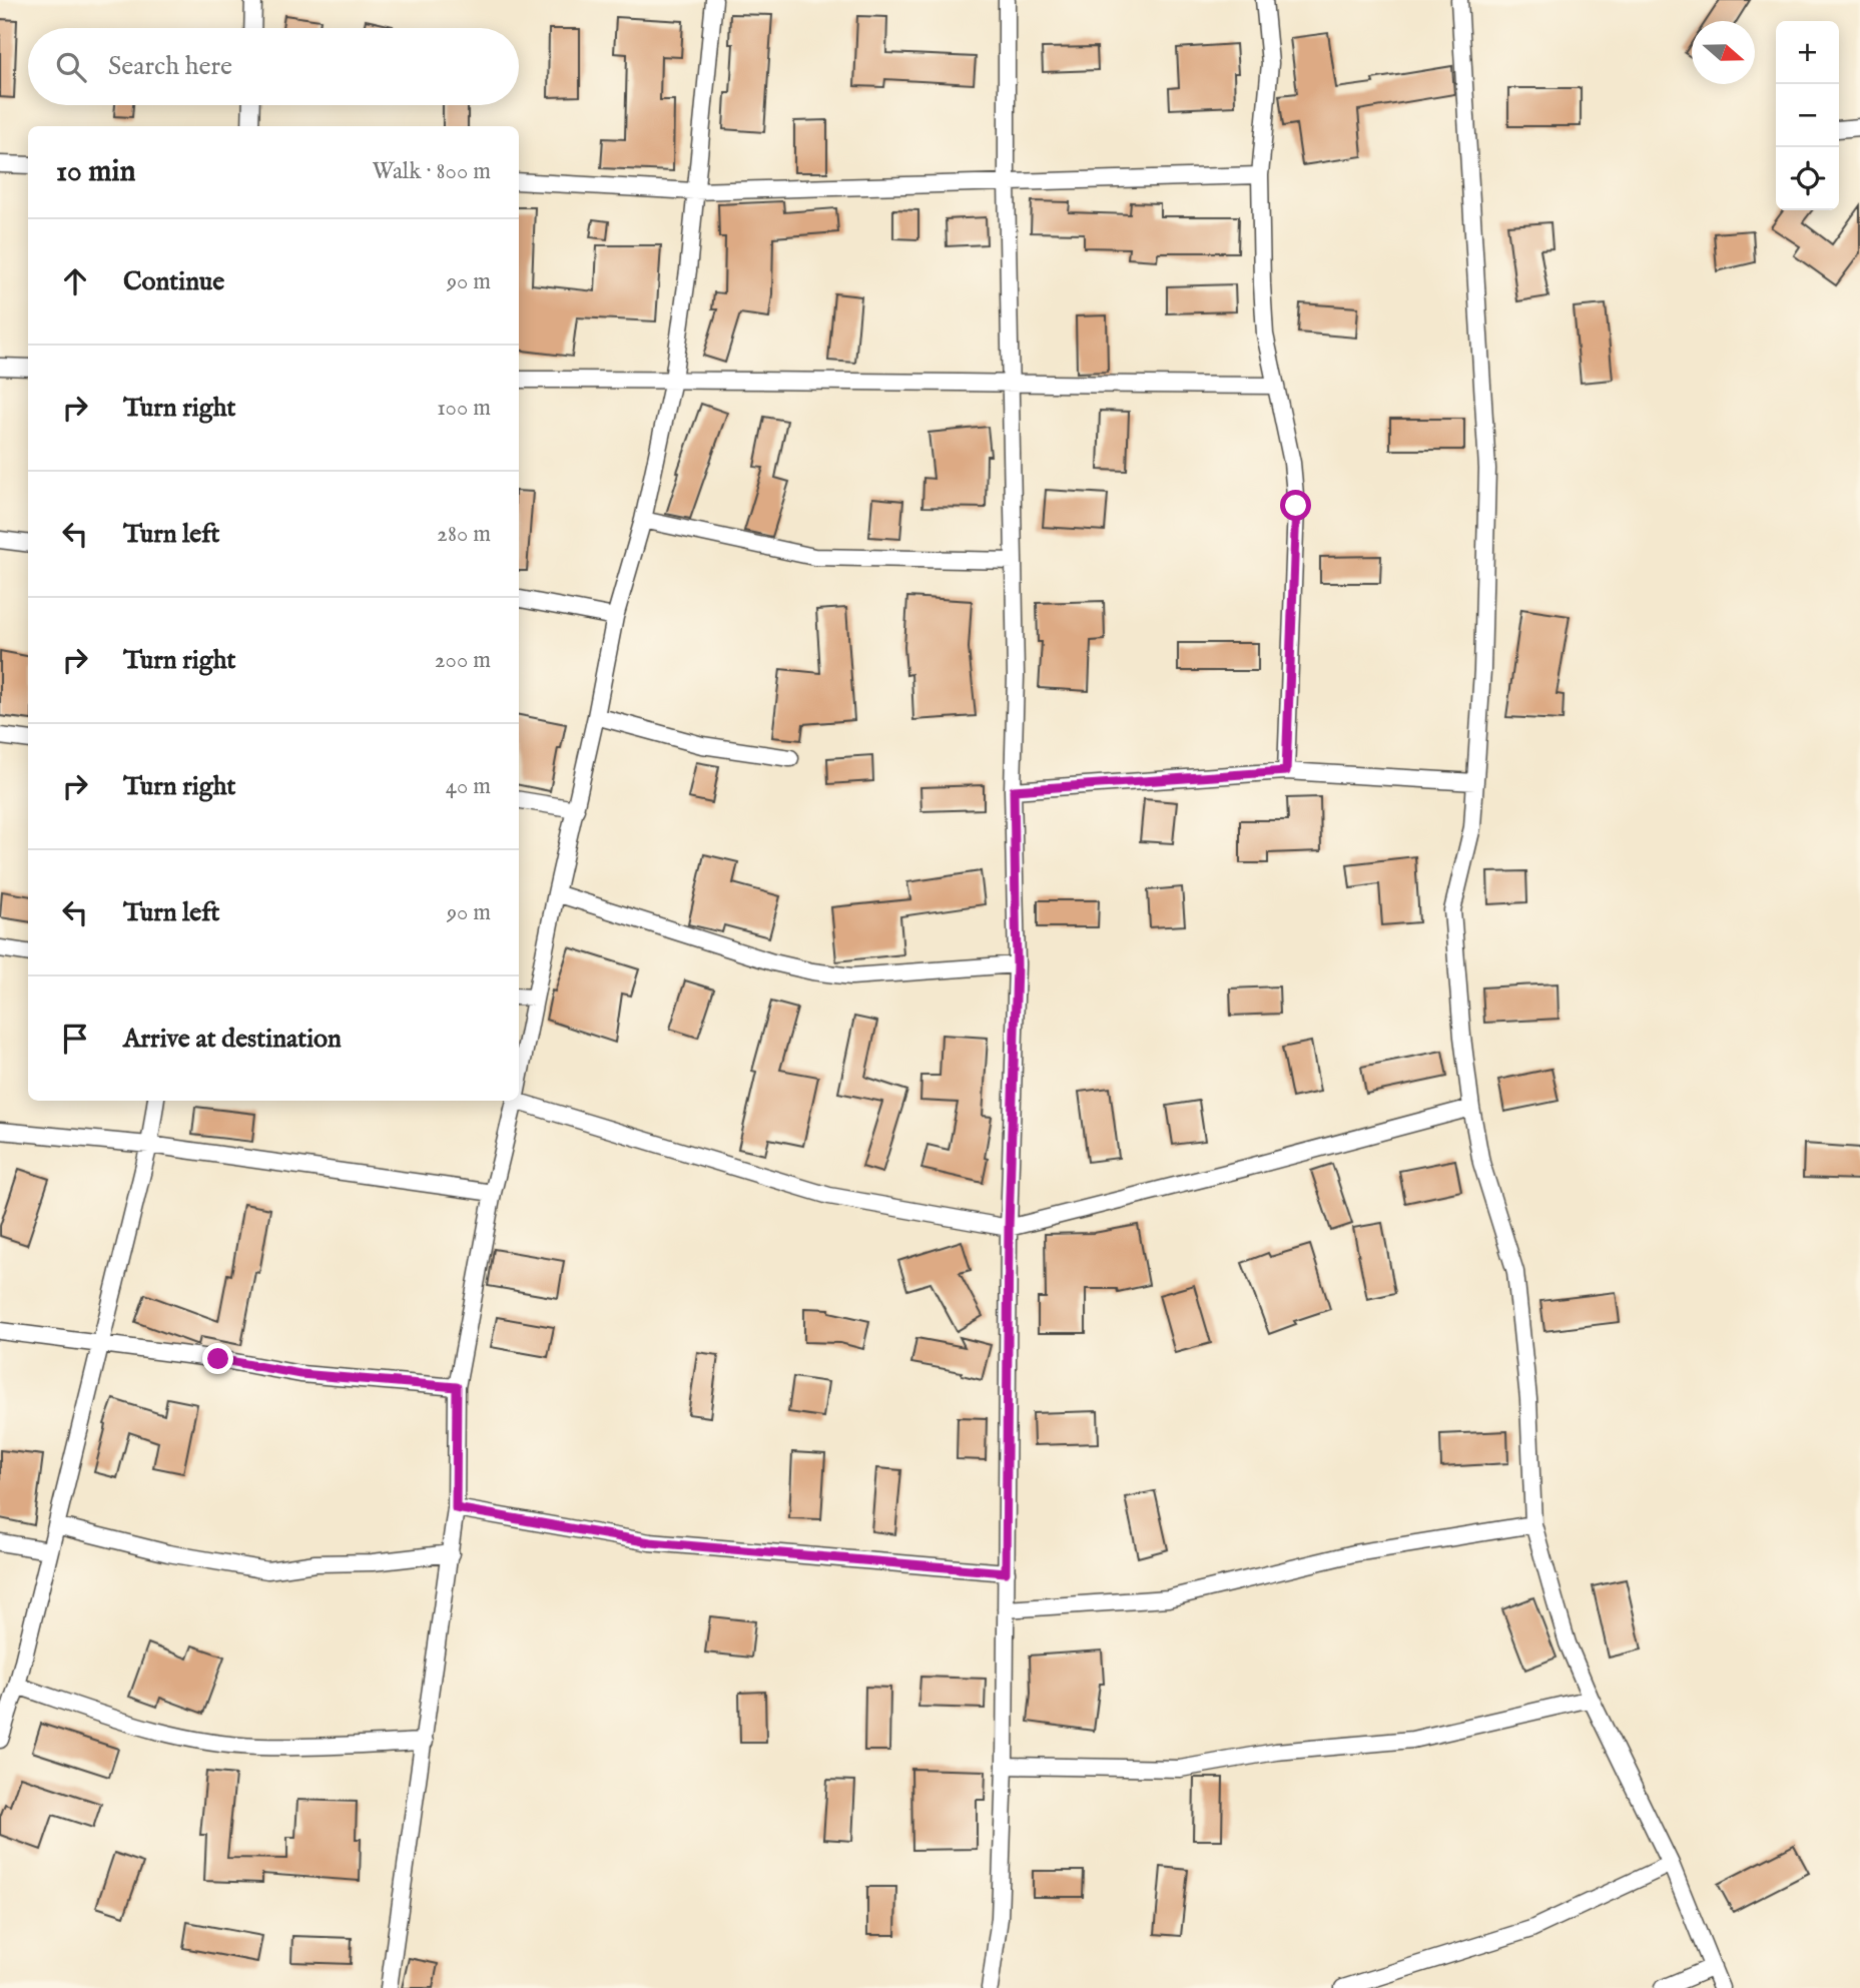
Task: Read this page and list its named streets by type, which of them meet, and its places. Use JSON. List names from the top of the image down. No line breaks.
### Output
{"north":"right","page":{"map_buttons":["+","−"],"search":"Search here","heading":["10 min","Walk · 800 m"],"list":[["Continue","90 m"],["Turn right","100 m"],["Turn left","280 m"],["Turn right","200 m"],["Turn right","40 m"],["Turn left","90 m"],"Arrive at destination"]}}
